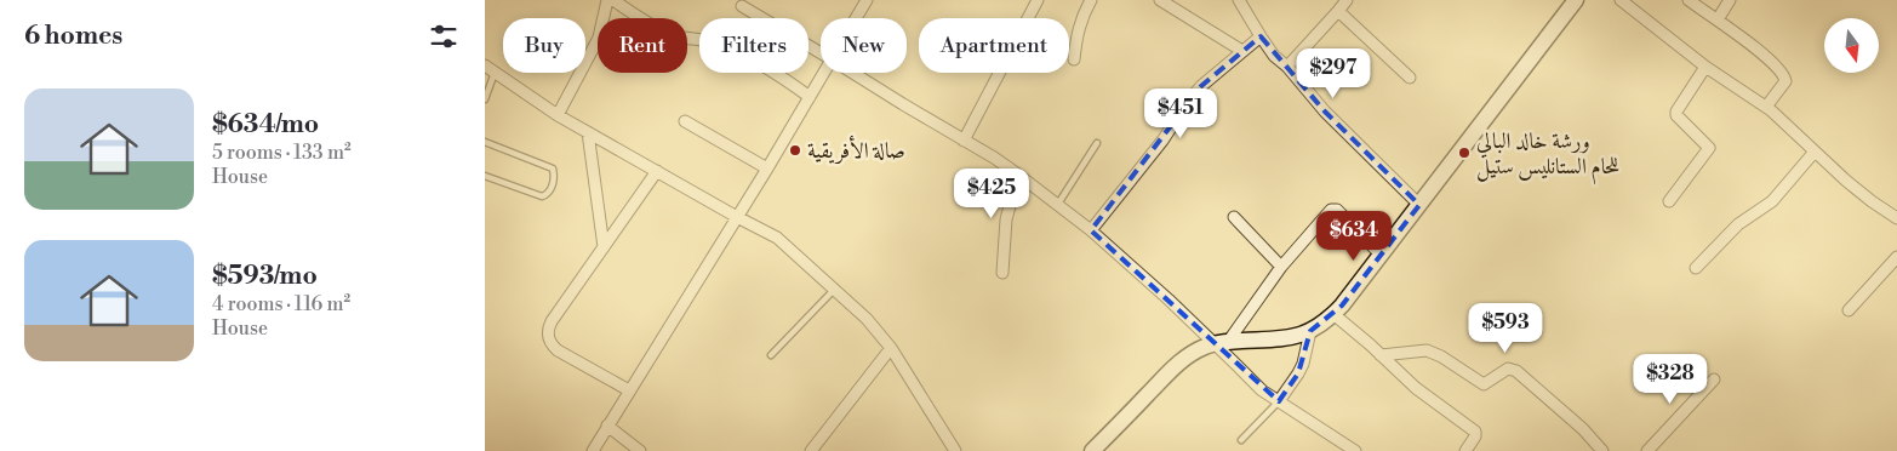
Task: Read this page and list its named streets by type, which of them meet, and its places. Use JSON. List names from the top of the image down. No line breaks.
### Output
{"places":["صالة الأفريقية","ورشة خالد البالي للحام الستانليس ستيل"],"north":"bottom","page":{"heading":"6 homes","chip":["Buy","Rent","Filters","New","Apartment"],"price":["$297","$451","$425","$634","$593","$328"],"list":[{"name":"$634/mo","note":"5 rooms · 133 m² · House"},{"name":"$593/mo","note":"4 rooms · 116 m² · House"}]}}
